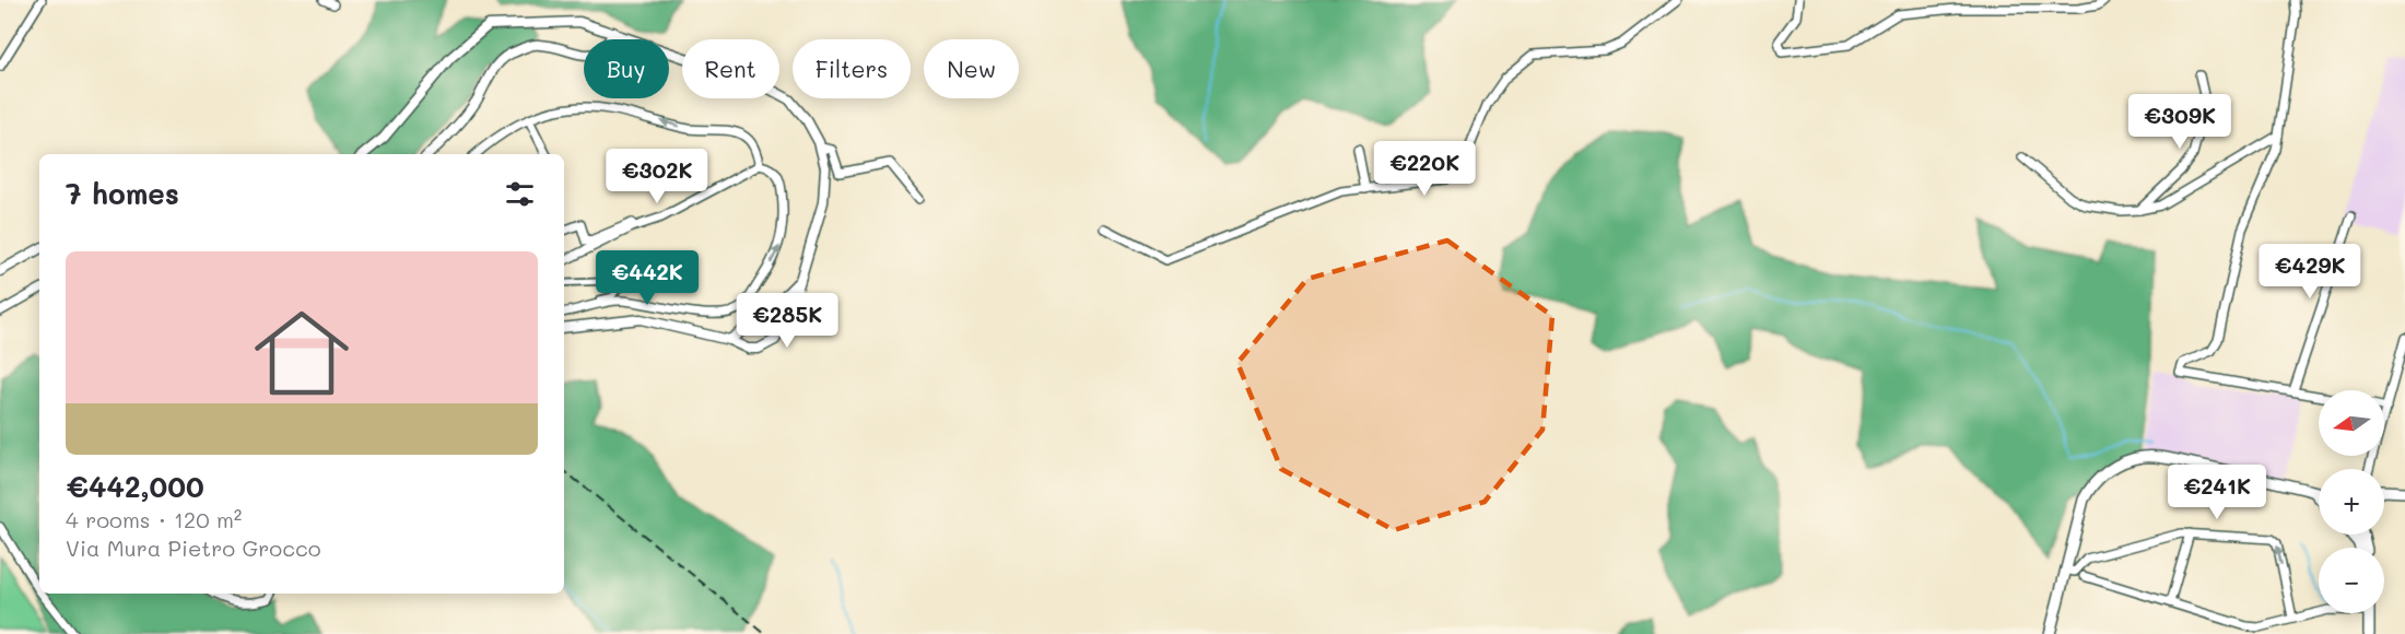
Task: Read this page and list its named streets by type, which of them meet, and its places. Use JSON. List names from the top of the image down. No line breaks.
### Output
{"north":"left","page":{"chip":["Buy","Rent","Filters","New"],"price":["€309K","€220K","€302K","€429K","€442K","€285K","€241K"],"heading":"7 homes","list":[{"name":"€442,000","note":"4 rooms · 120 m² · Via Mura Pietro Grocco"}],"map_buttons":["+","−"]}}
